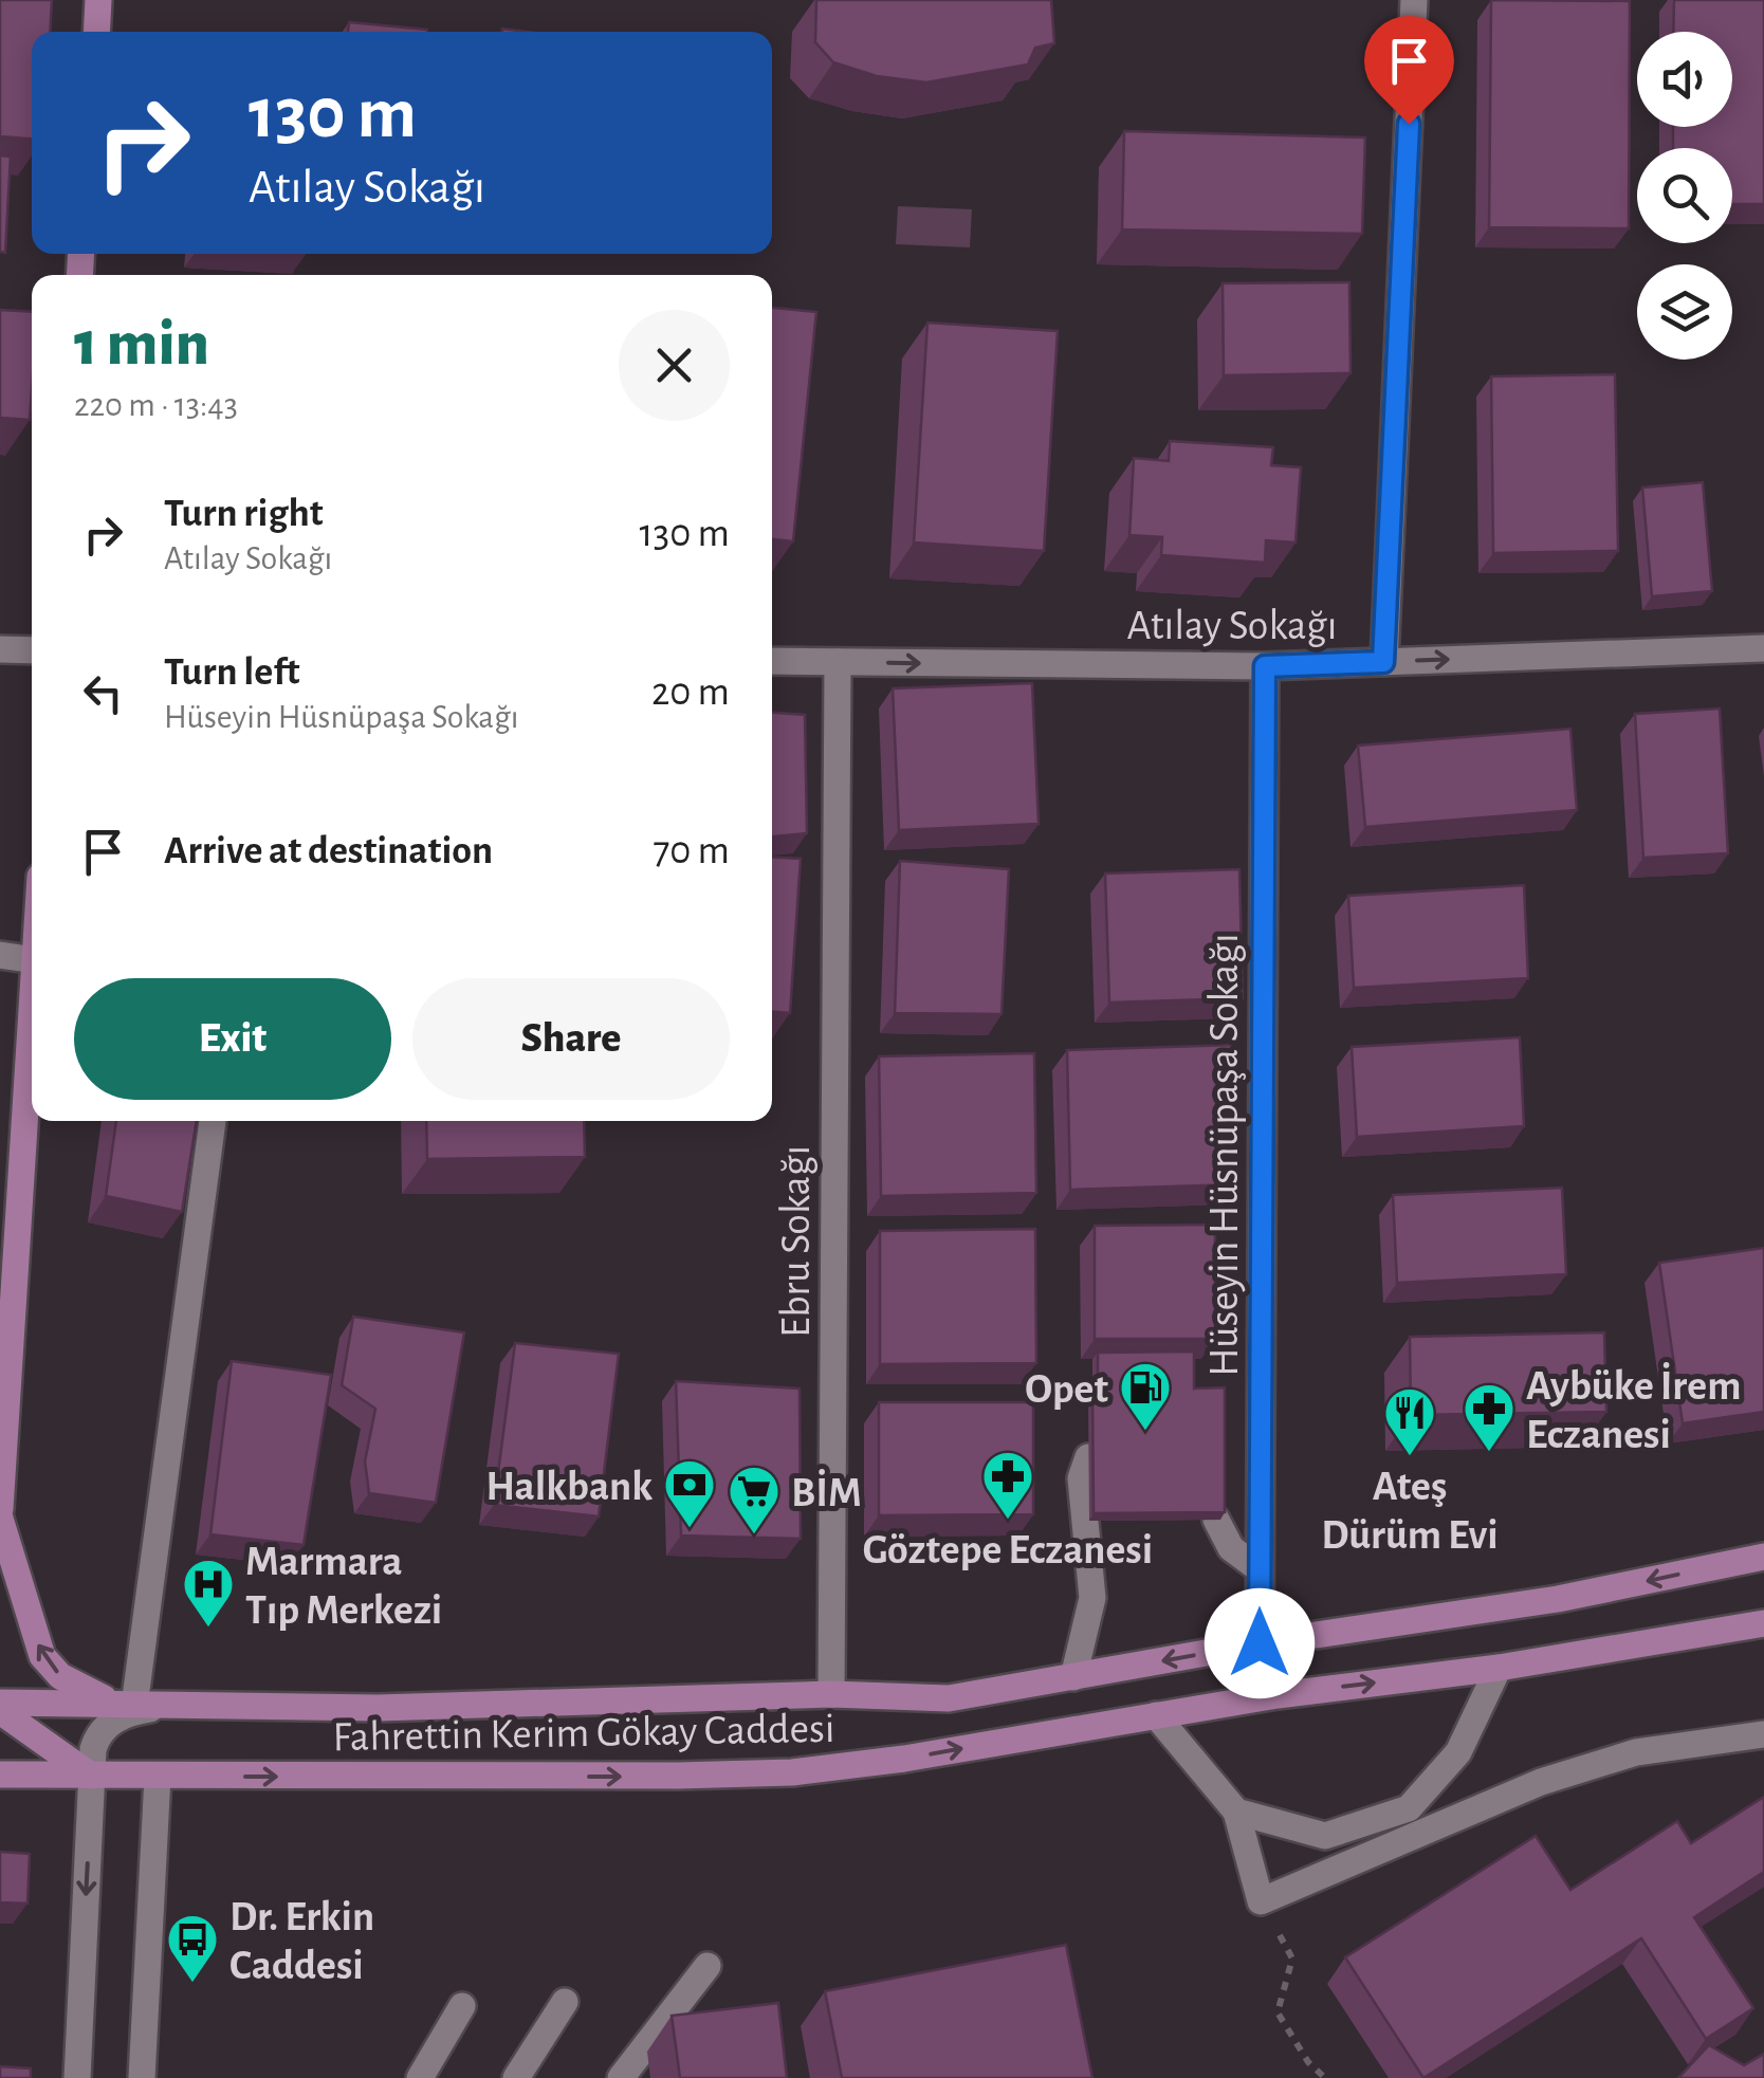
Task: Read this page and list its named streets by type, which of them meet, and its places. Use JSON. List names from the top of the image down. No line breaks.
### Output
{"streets":{"main road":["Fahrettin Kerim Gökay Caddesi"],"street":["Atılay Sokağı","Hüseyin Hüsnüpaşa Sokağı","Ebru Sokağı"]},"crossings":[["Atılay Sokağı","Hüseyin Hüsnüpaşa Sokağı"],["Atılay Sokağı","Ebru Sokağı"],["Hüseyin Hüsnüpaşa Sokağı","Fahrettin Kerim Gökay Caddesi"],["Ebru Sokağı","Fahrettin Kerim Gökay Caddesi"]],"one_way":["Atılay Sokağı"],"places":{"fuel station":["Opet"],"pharmacy":["Aybüke İrem Eczanesi","Göztepe Eczanesi"],"restaurant":["Ateş Dürüm Evi"],"bank":["Halkbank"],"supermarket":["BİM"],"hospital":["Marmara Tıp Merkezi"],"bus stop":["Dr. Erkin Caddesi"]},"page":{"turn":["130 m","Atılay Sokağı"],"heading":["1 min","220 m · 13:43"],"list":[{"name":"Turn right","note":"Atılay Sokağı","value":"130 m"},{"name":"Turn left","note":"Hüseyin Hüsnüpaşa Sokağı","value":"20 m"},{"name":"Arrive at destination","value":"70 m"}],"buttons":["Exit","Share"]}}
